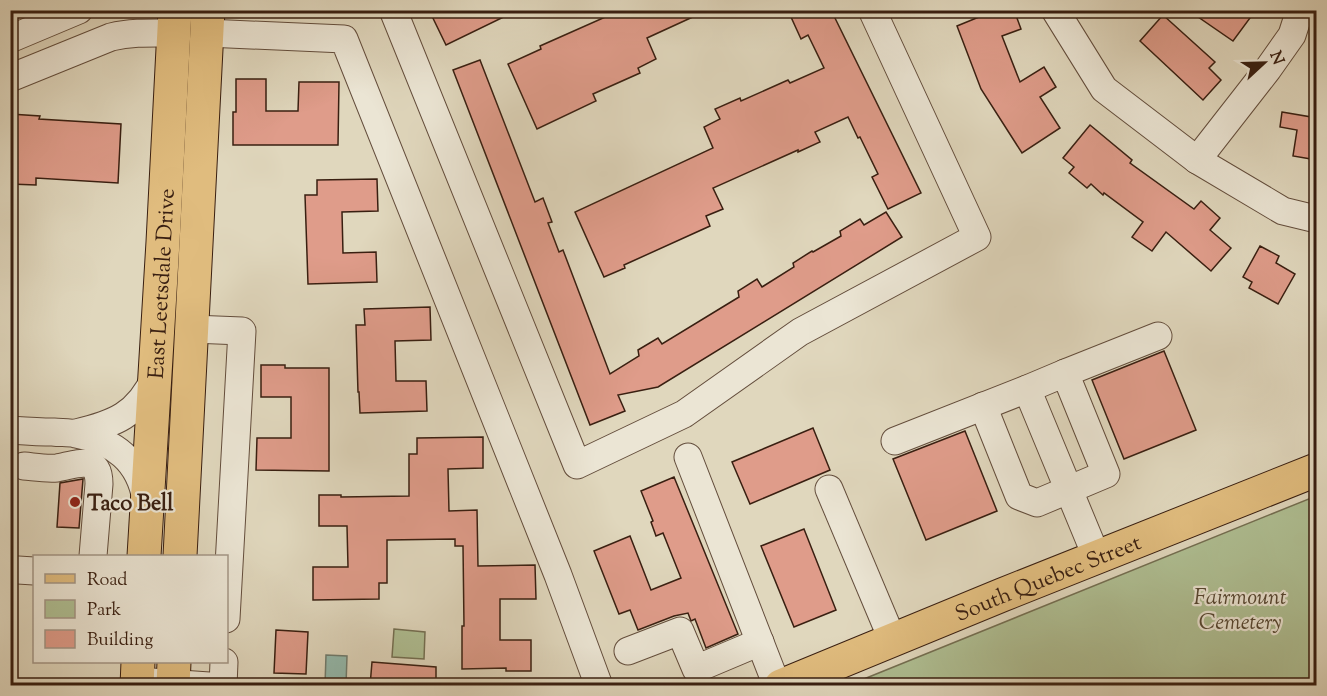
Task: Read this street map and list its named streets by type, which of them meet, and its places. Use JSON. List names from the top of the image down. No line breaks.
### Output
{"streets":{"main road":["East Leetsdale Drive","South Quebec Street"]},"parks":["Fairmount Cemetery"],"places":["Taco Bell"],"legend":["Road","Park","Building"],"north":"right"}
